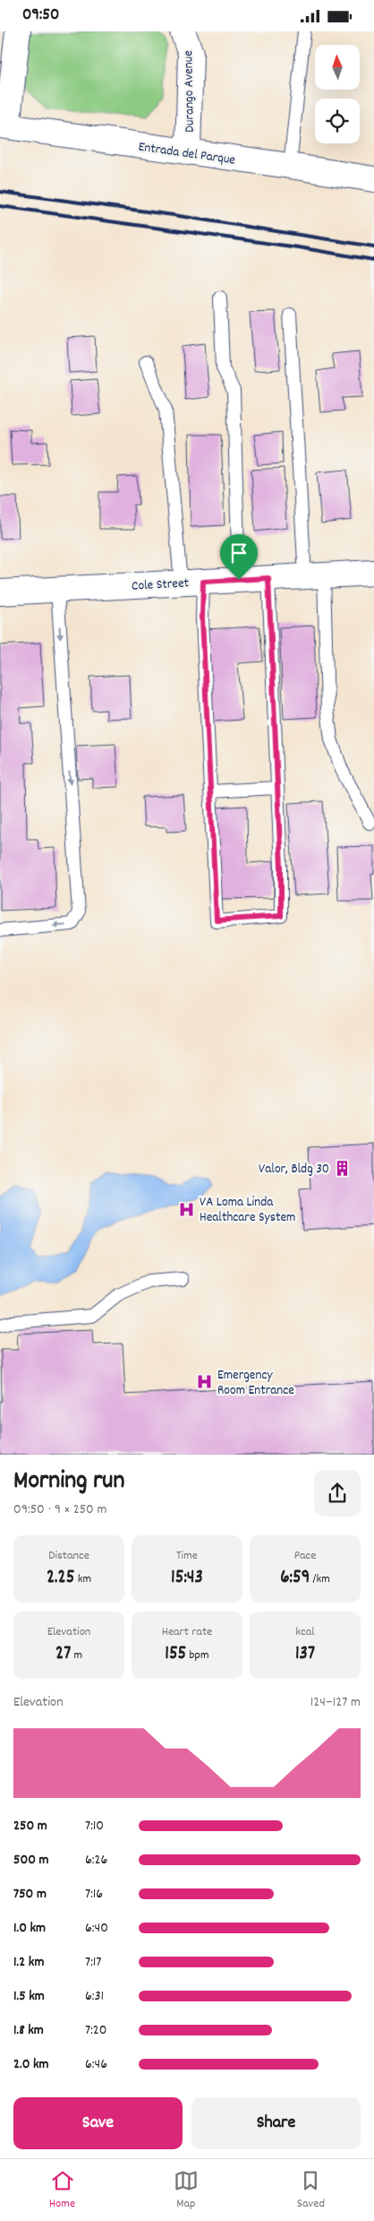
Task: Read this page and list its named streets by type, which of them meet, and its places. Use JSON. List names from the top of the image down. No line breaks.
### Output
{"streets":{"street":["Durango Avenue","Entrada del Parque","Cole Street"]},"crossings":[["Durango Avenue","Entrada del Parque"]],"places":{"building":["Valor, Bldg 30"],"hospital":["VA Loma Linda Healthcare System","Emergency Room Entrance"]},"north":"top","page":{"status":"09:50","heading":["Morning run","09:50 · 9 × 250 m"],"stats":[["Distance","2.25 km"],["Time","15:43"],["Pace","6:59 /km"],["Elevation","27 m"],["Heart rate","155 bpm"],["kcal","137"]],"chart":["Elevation","124–127 m"],"list":[{"name":"250 m","note":"7:10"},{"name":"500 m","note":"6:26"},{"name":"750 m","note":"7:16"},{"name":"1.0 km","note":"6:40"},{"name":"1.2 km","note":"7:17"},{"name":"1.5 km","note":"6:31"},{"name":"1.8 km","note":"7:20"},{"name":"2.0 km","note":"6:46"}],"buttons":["Save","Share"],"tabs":["Home","Map","Saved"]}}
